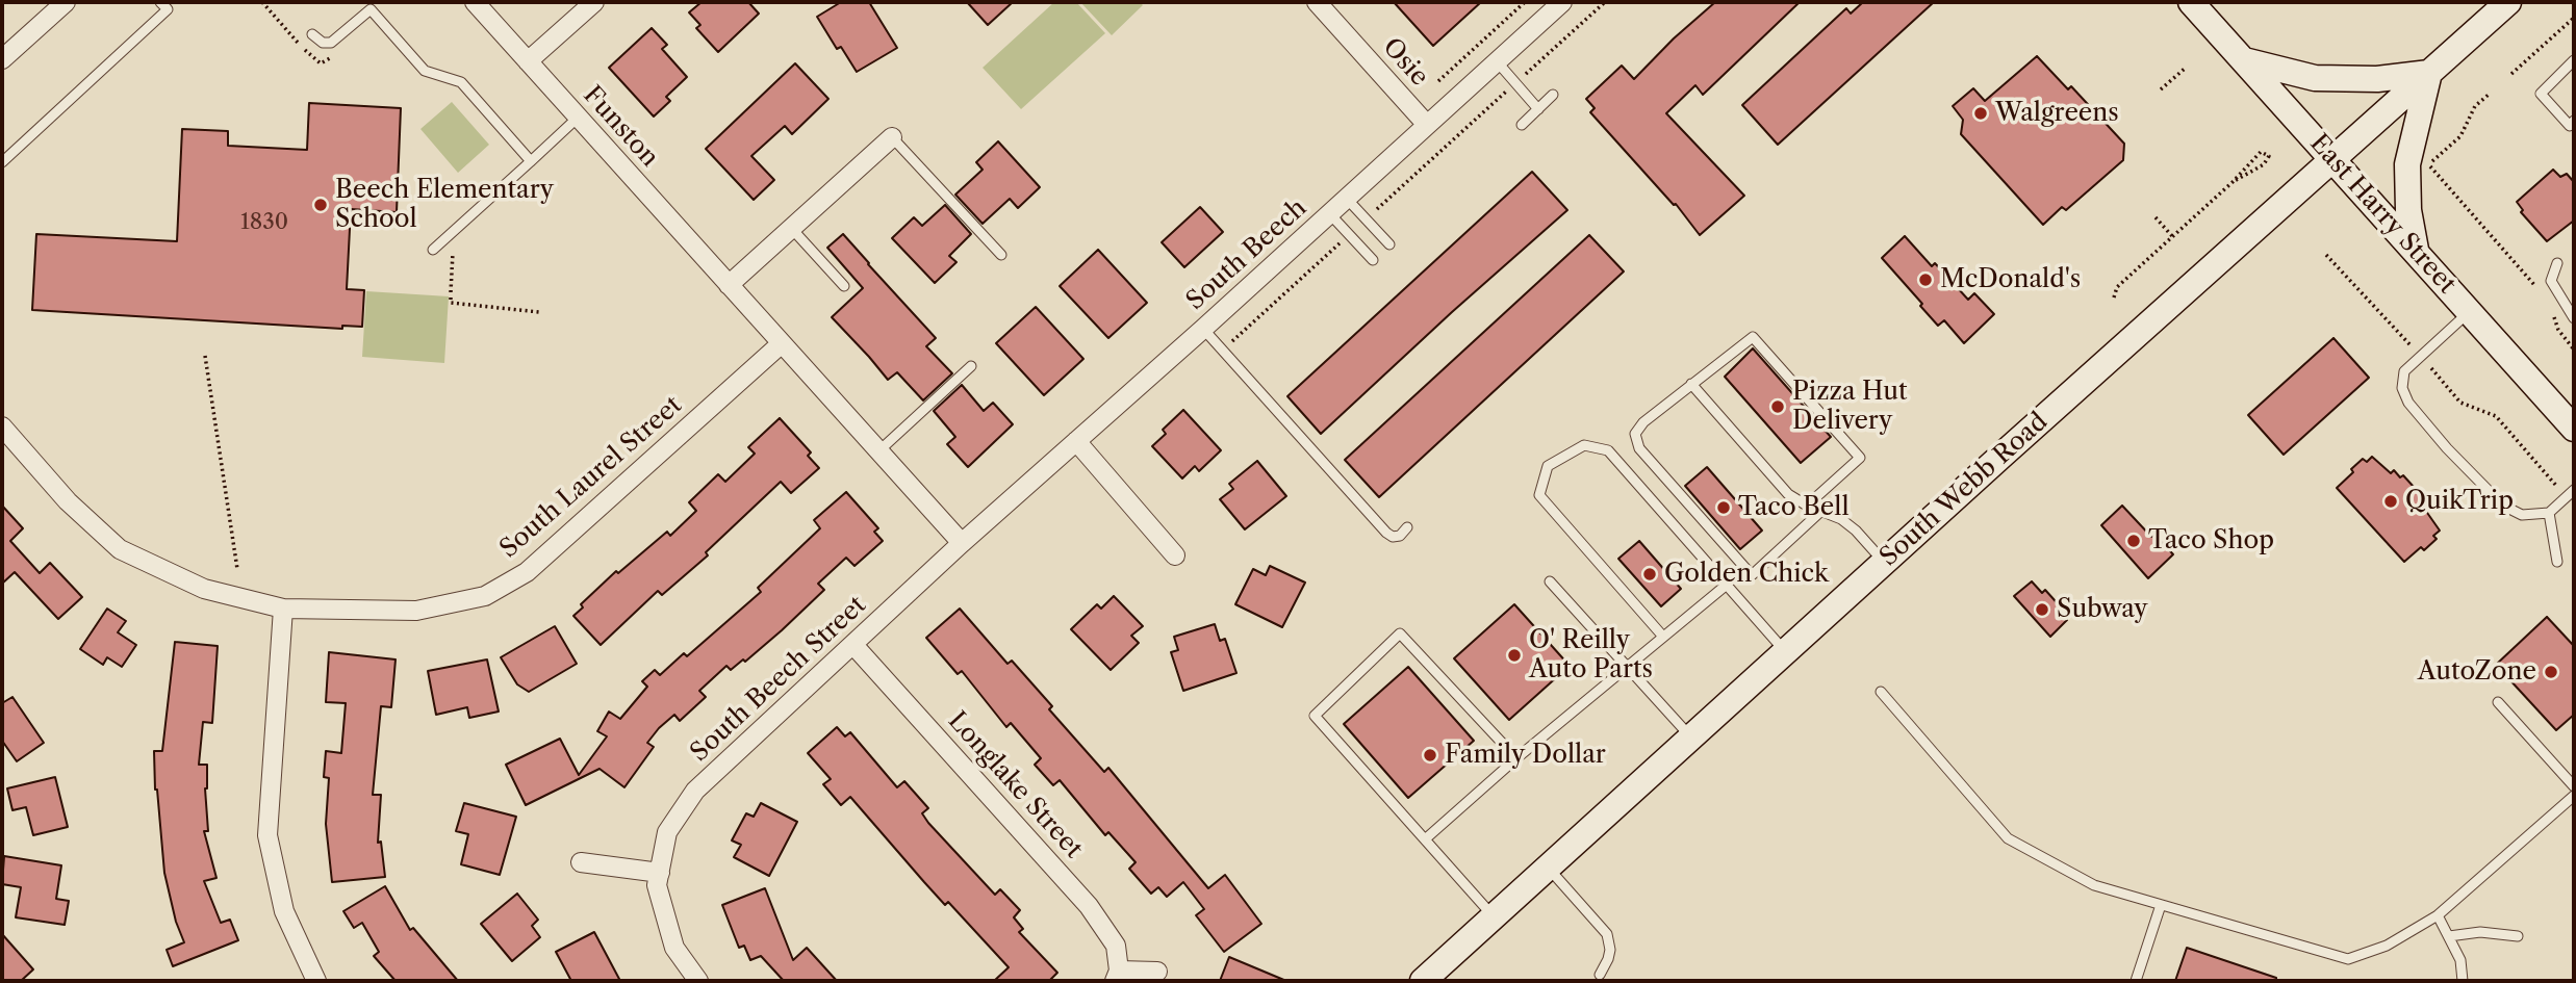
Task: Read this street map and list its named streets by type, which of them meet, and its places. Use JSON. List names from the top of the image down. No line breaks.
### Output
{"streets":{"main road":["East Harry Street","South Webb Road"],"street":["Osie","Funston","South Beech","South Laurel Street","South Beech Street","Longlake Street"]},"crossings":[["Osie","South Beech"],["Funston","South Laurel Street"],["East Harry Street","South Webb Road"],["South Beech","South Beech Street"],["South Beech Street","Longlake Street"]],"places":["Walgreens","Beech Elementary School","McDonald's","Pizza Hut Delivery","QuikTrip","Taco Bell","Taco Shop","Golden Chick","Subway","O' Reilly Auto Parts","AutoZone","Family Dollar"],"house_numbers":["1830"]}
